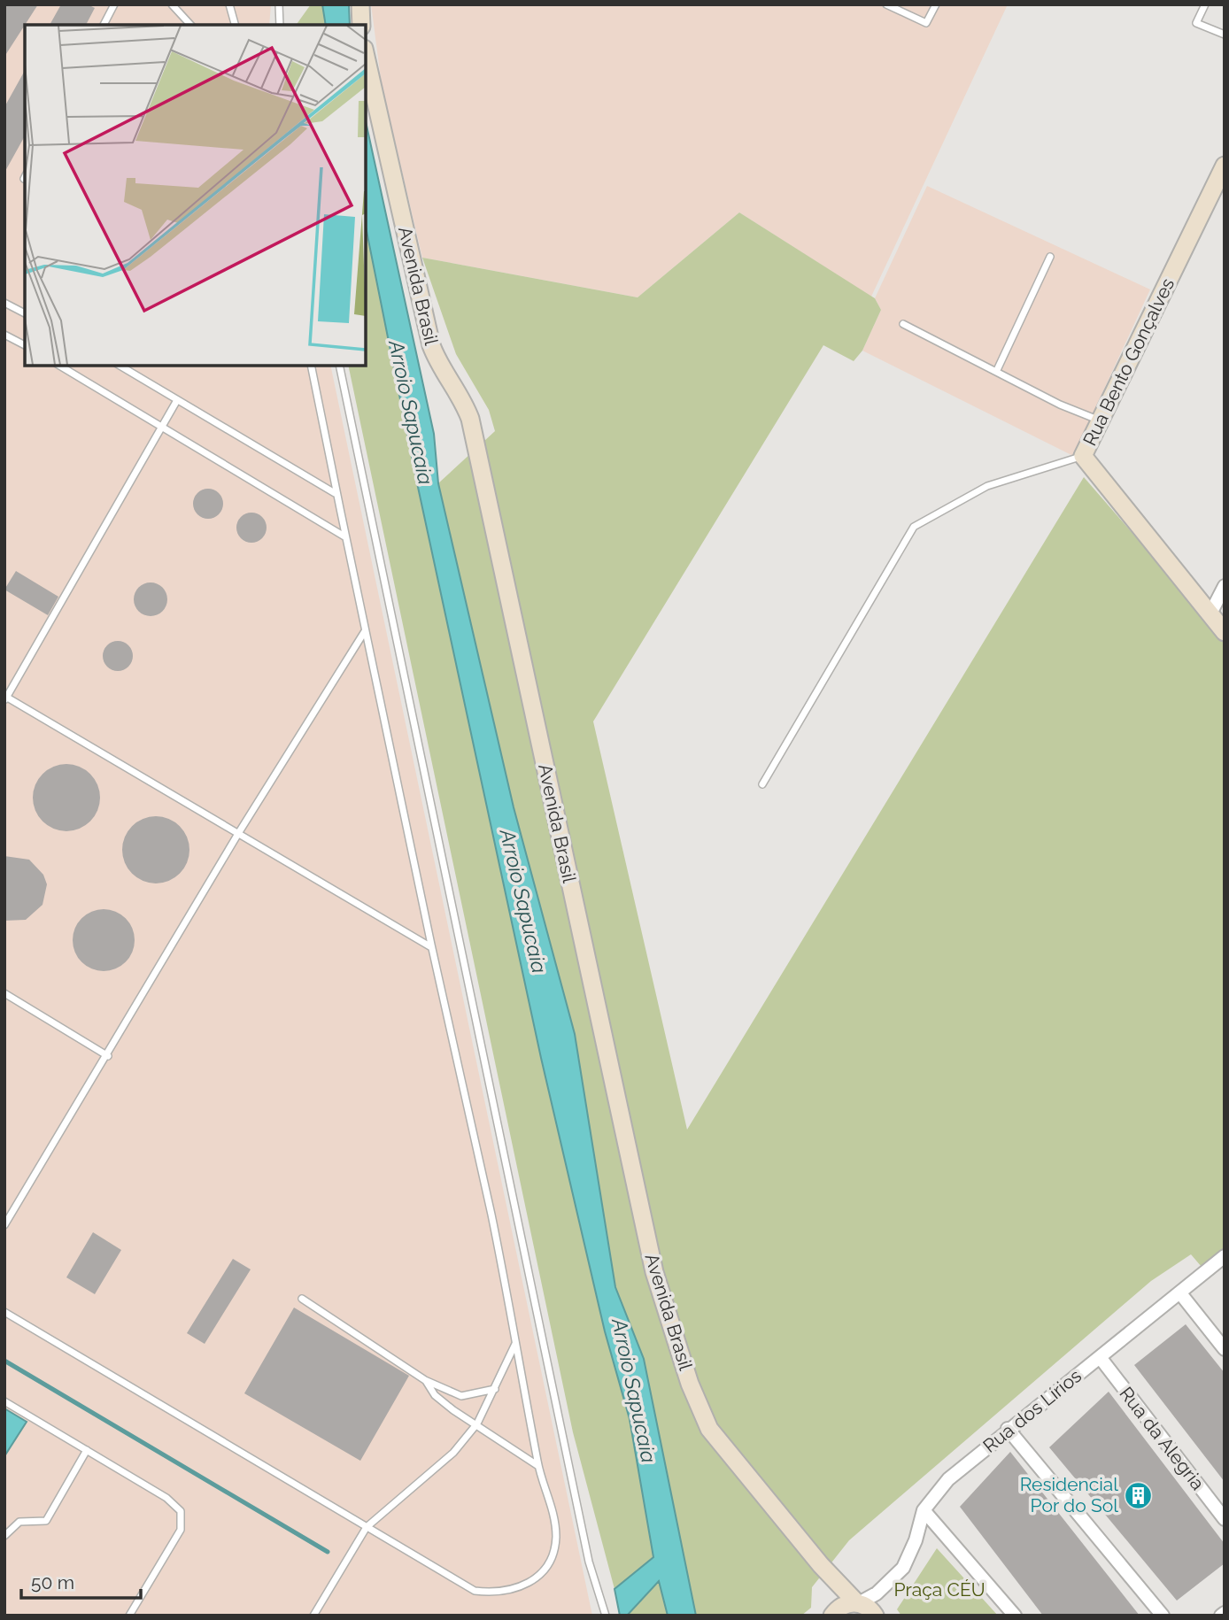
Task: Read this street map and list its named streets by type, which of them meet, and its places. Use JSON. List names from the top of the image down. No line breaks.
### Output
{"streets":{"main road":["Avenida Brasil","Rua Bento Gonçalves"],"street":["Rua dos Lírios","Rua da Alegria"]},"crossings":[["Avenida Brasil","Rua dos Lírios"],["Rua dos Lírios","Rua da Alegria"]],"water":["Arroio Sapucaia"],"parks":["Praça CÉU"],"places":{"building":["Residencial Por do Sol"]},"scale_bar":"50 m"}
